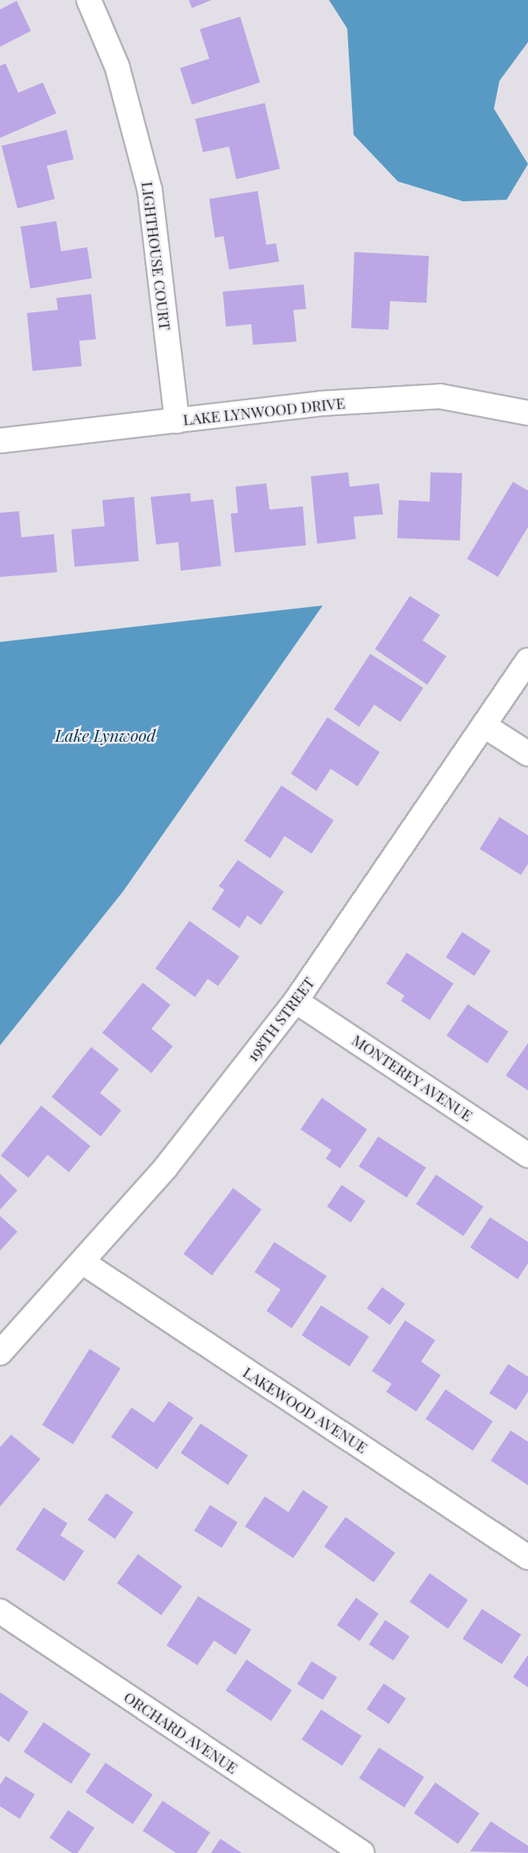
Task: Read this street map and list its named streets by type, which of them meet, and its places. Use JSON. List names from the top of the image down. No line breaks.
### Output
{"streets":{"street":["LIGHTHOUSE COURT","LAKE LYNWOOD DRIVE","198TH STREET","MONTEREY AVENUE","LAKEWOOD AVENUE","ORCHARD AVENUE"]},"crossings":[["LIGHTHOUSE COURT","LAKE LYNWOOD DRIVE"],["198TH STREET","MONTEREY AVENUE"],["198TH STREET","LAKEWOOD AVENUE"]],"water":["Lake Lynwood"]}
